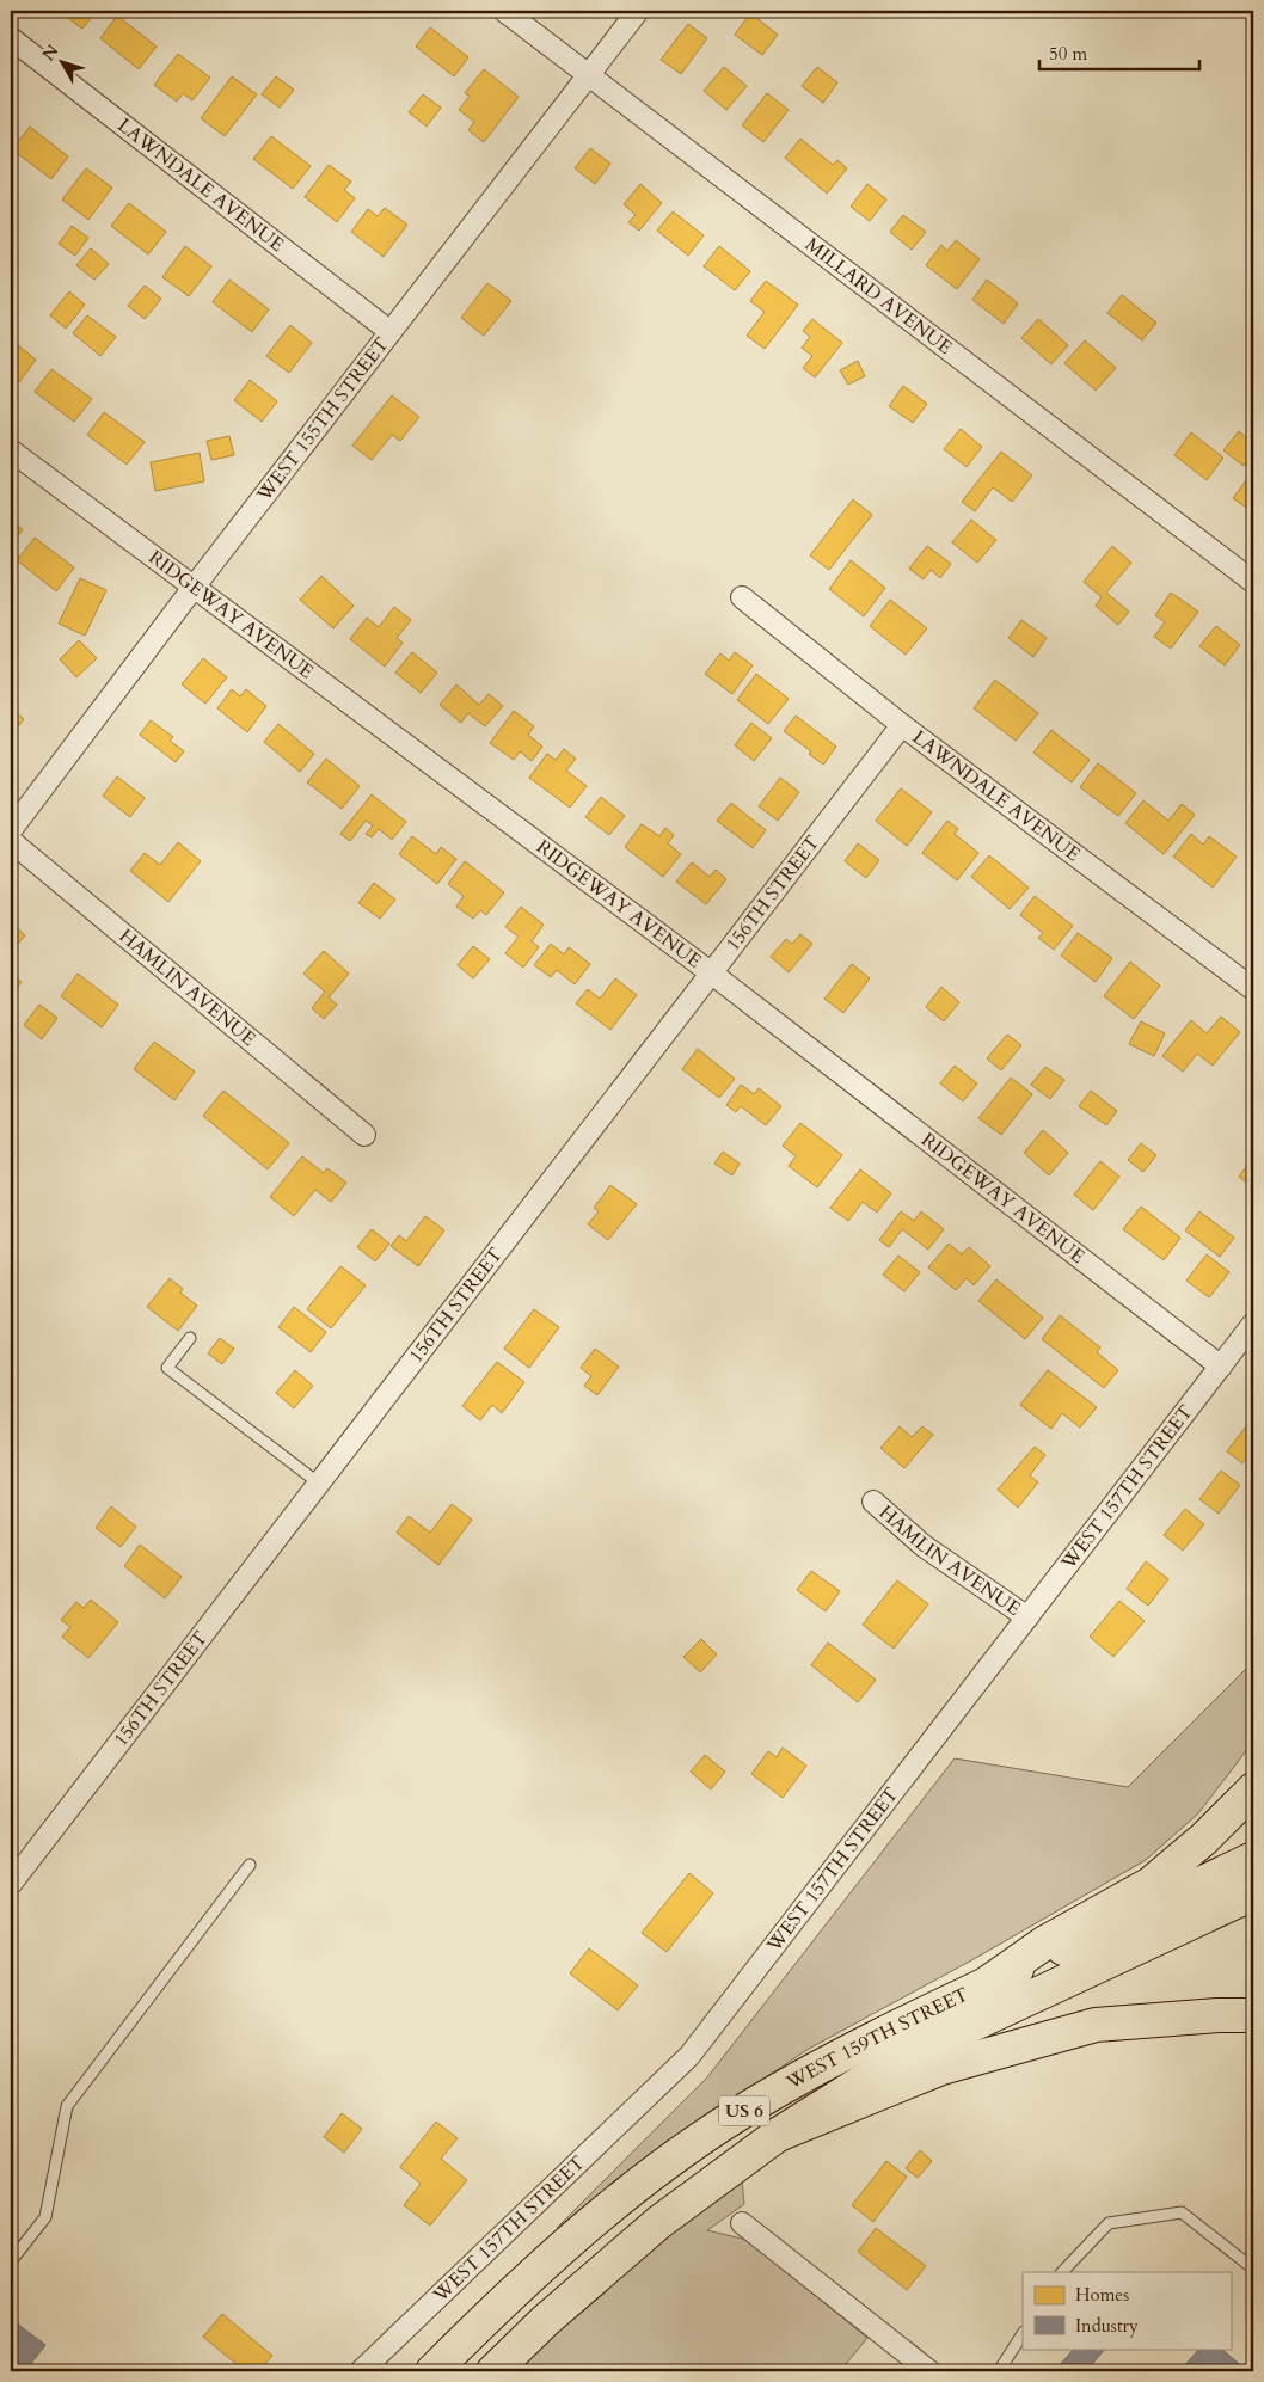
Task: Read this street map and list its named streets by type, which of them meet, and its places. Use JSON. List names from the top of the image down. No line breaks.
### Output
{"streets":{"main road":["WEST 159TH STREET","US 6"],"street":["LAWNDALE AVENUE","MILLARD AVENUE","WEST 155TH STREET","RIDGEWAY AVENUE","156TH STREET","HAMLIN AVENUE","WEST 157TH STREET"]},"crossings":[["LAWNDALE AVENUE","WEST 155TH STREET"],["LAWNDALE AVENUE","156TH STREET"],["MILLARD AVENUE","WEST 155TH STREET"],["WEST 155TH STREET","RIDGEWAY AVENUE"],["RIDGEWAY AVENUE","156TH STREET"],["RIDGEWAY AVENUE","WEST 157TH STREET"],["HAMLIN AVENUE","WEST 157TH STREET"]],"legend":["Homes","Industry"],"scale_bar":"50 m","north":"top left"}
